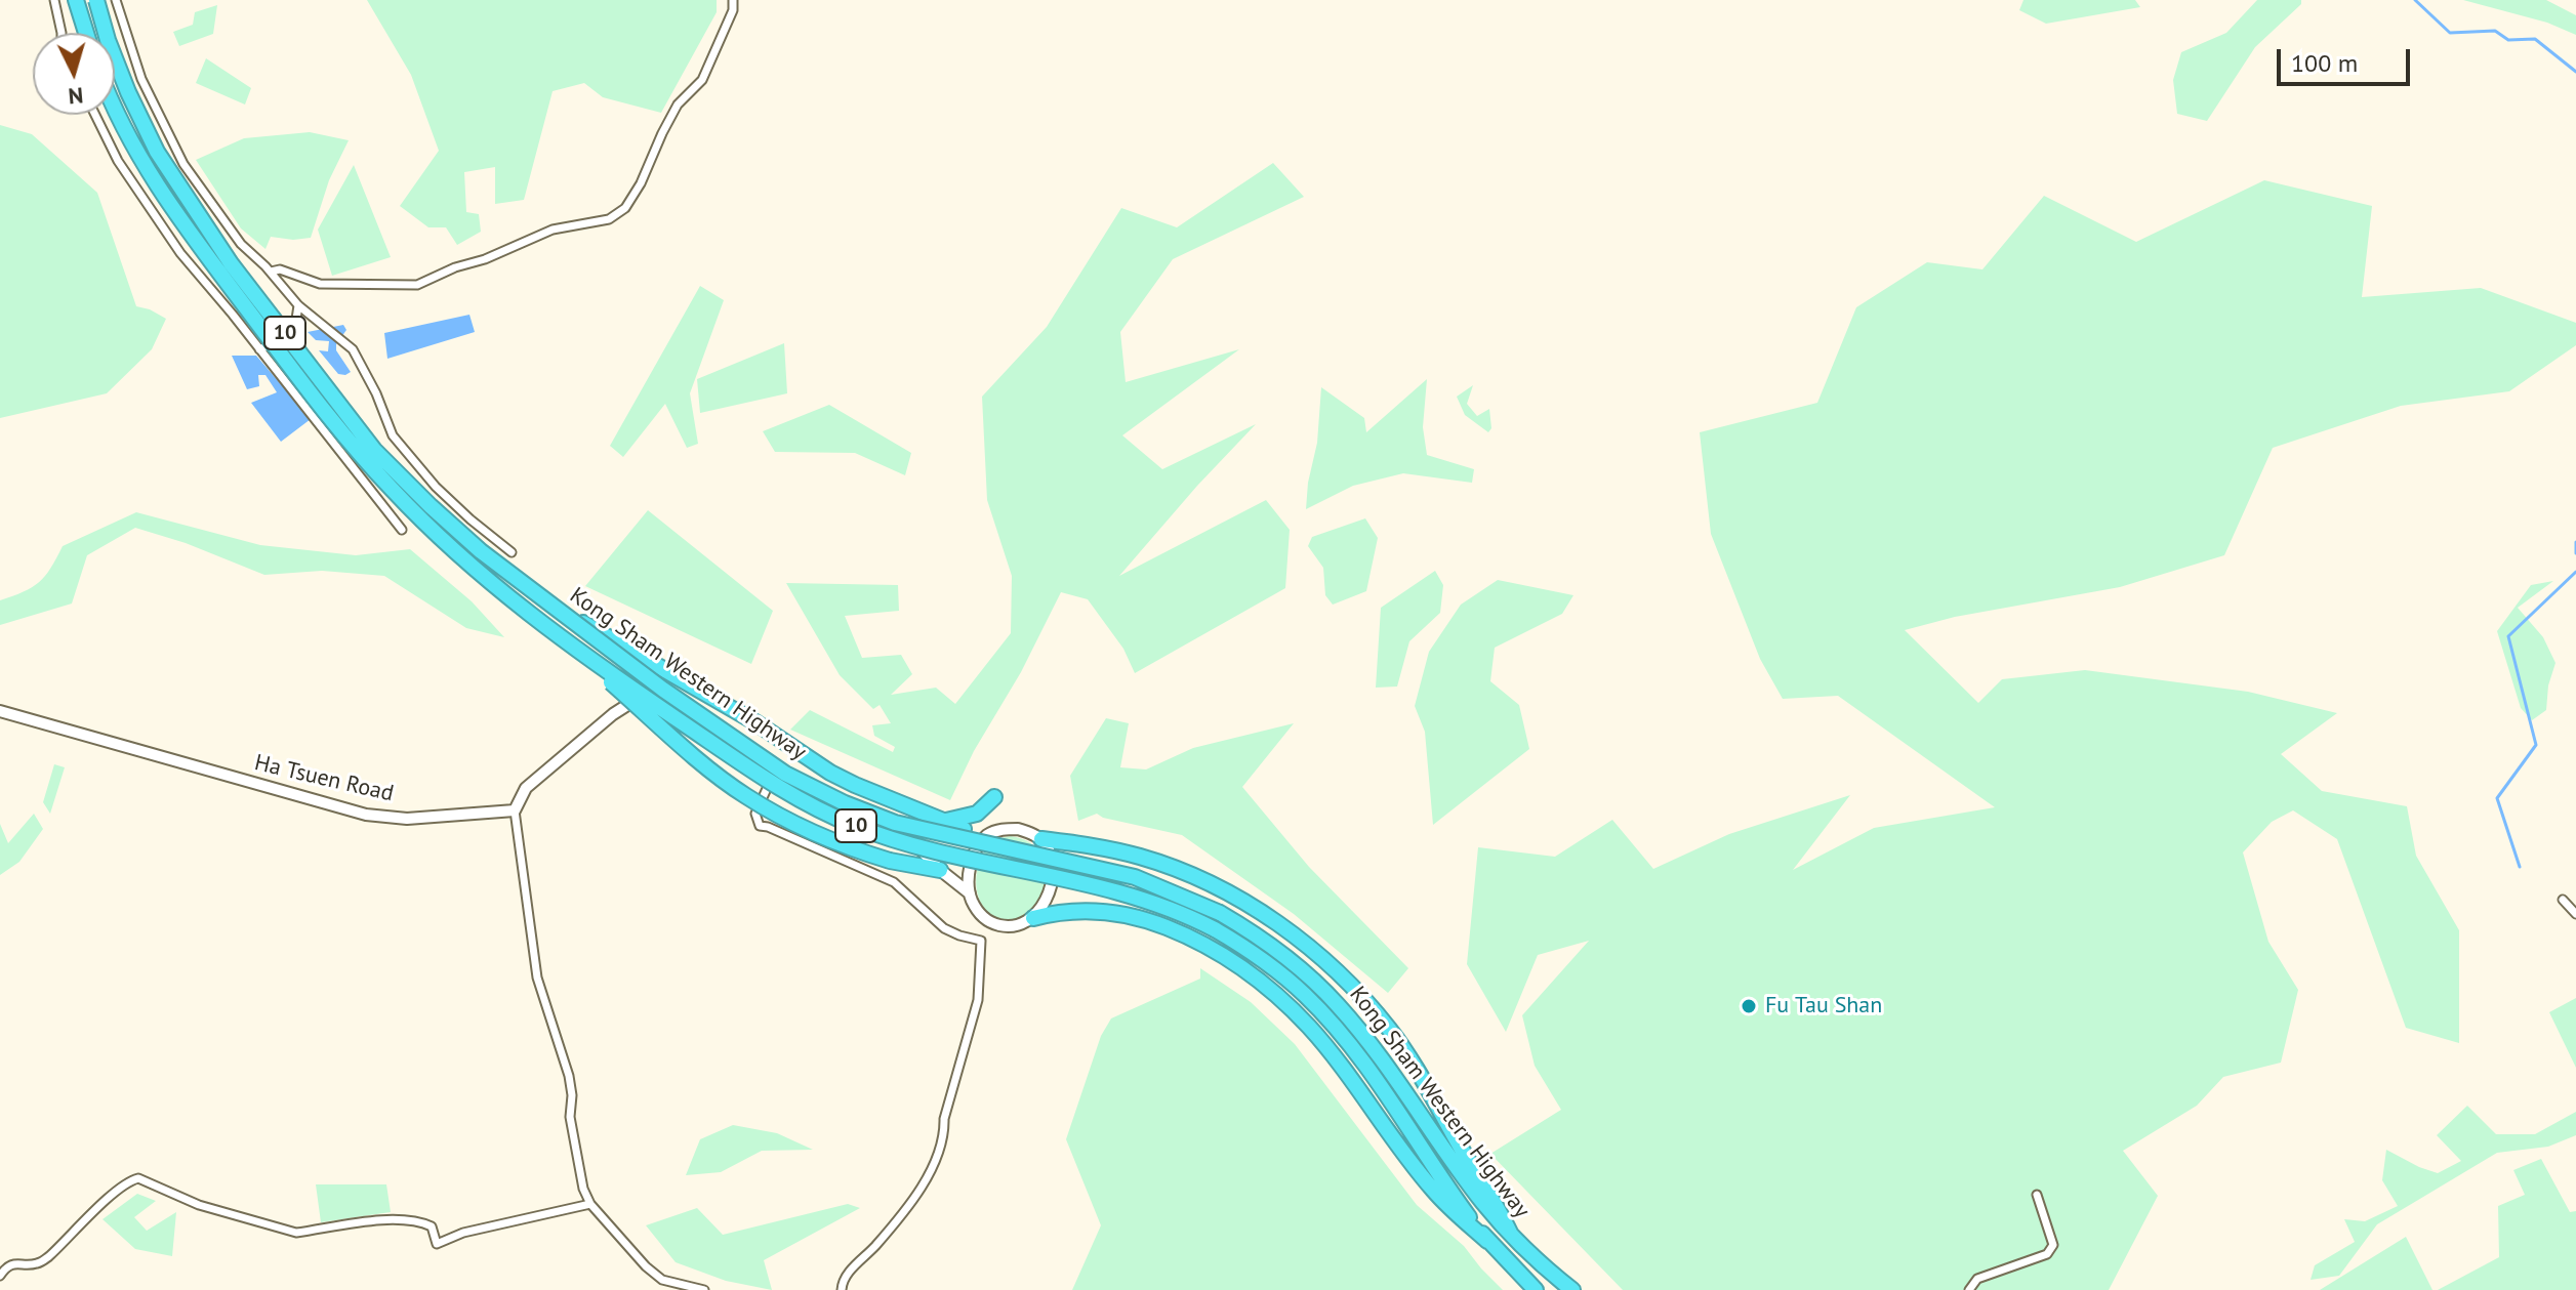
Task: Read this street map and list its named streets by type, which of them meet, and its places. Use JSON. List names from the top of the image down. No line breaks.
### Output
{"streets":{"highway":["10","Kong Sham Western Highway"],"street":["Ha Tsuen Road"]},"places":["Fu Tau Shan"],"scale_bar":"100 m","north":"bottom"}
